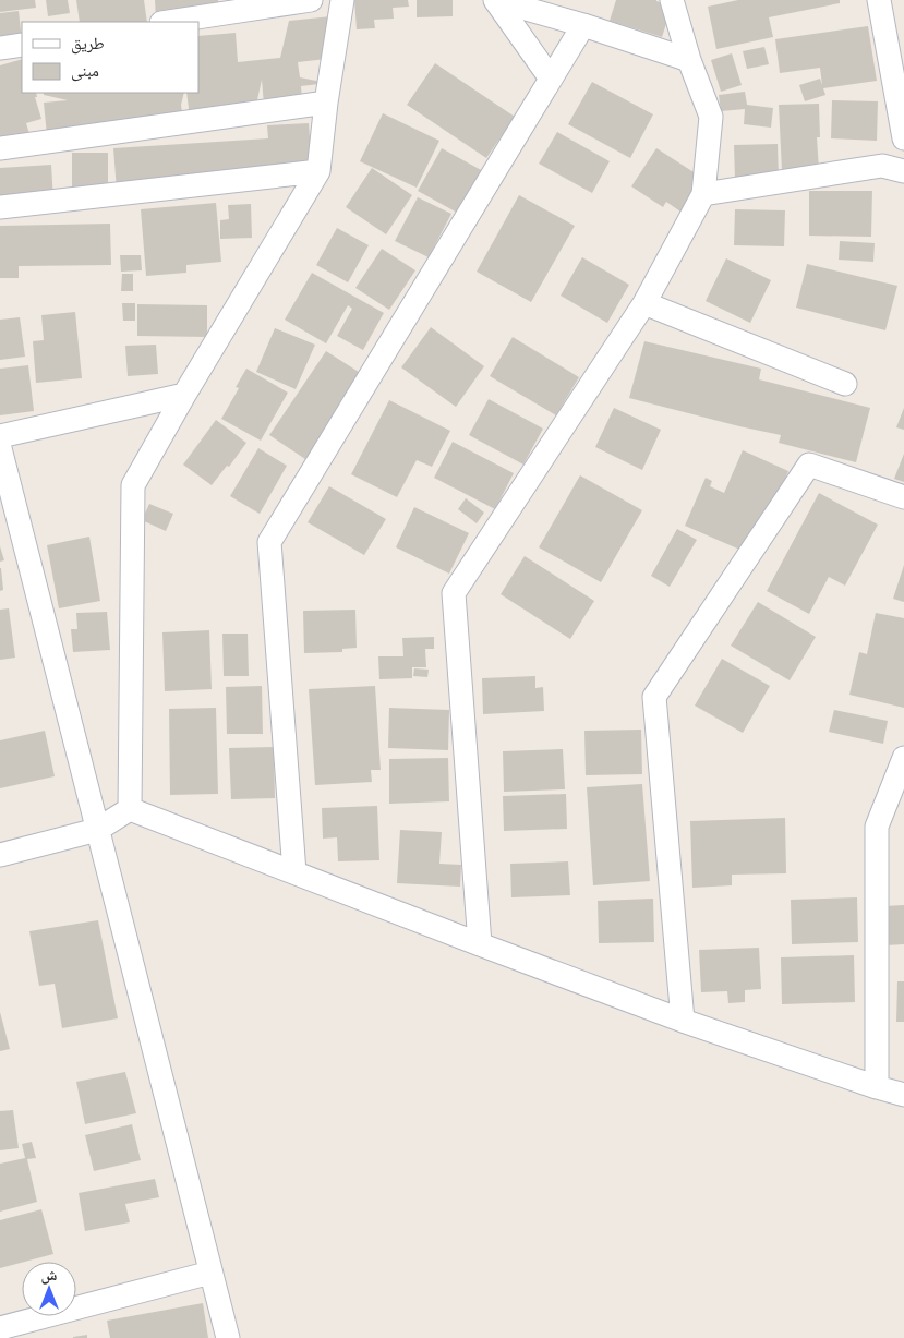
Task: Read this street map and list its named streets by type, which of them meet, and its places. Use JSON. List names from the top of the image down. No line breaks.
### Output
{"legend":["طريق","مبنى"],"north":"top"}
